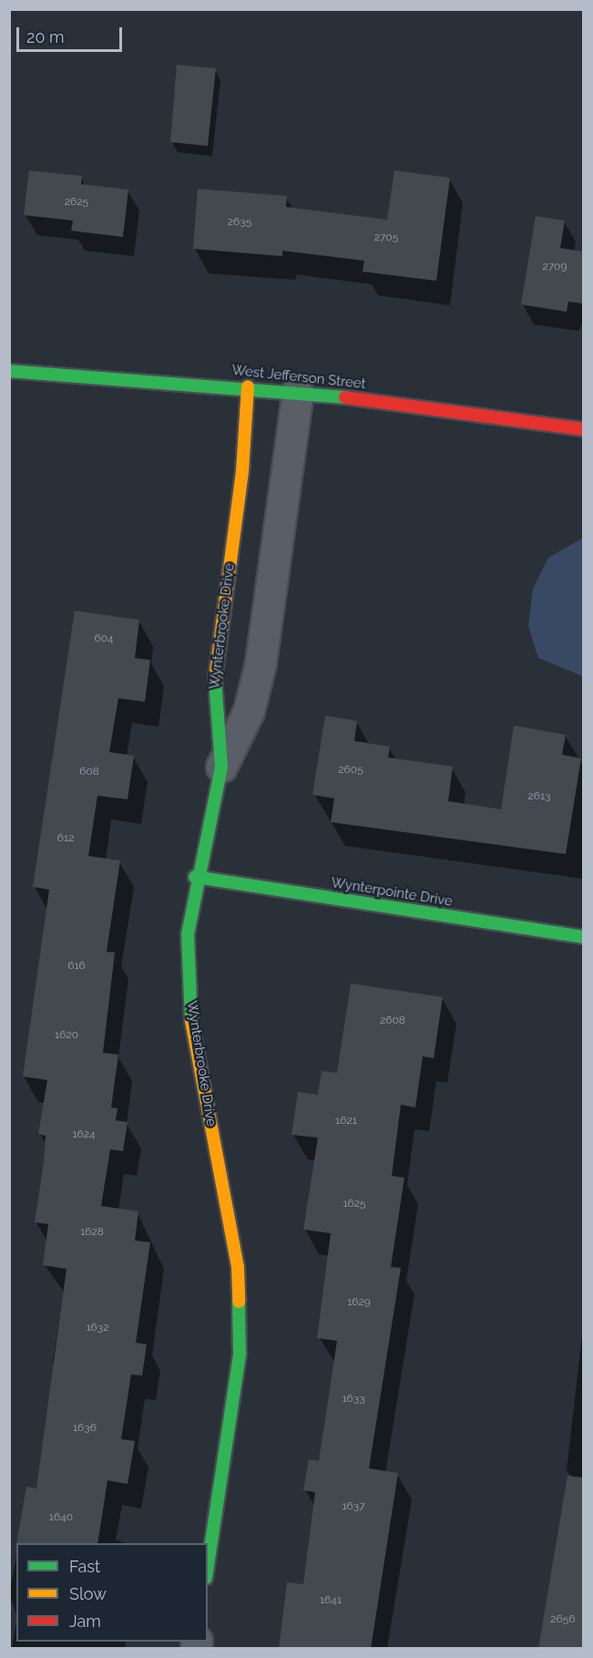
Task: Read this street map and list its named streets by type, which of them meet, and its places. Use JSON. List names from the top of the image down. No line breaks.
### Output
{"streets":{"street":["West Jefferson Street","Wynterbrooke Drive","Wynterpointe Drive"]},"crossings":[["West Jefferson Street","Wynterbrooke Drive"],["Wynterbrooke Drive","Wynterpointe Drive"]],"house_numbers":["2625","2635","2705","2709","604","2605","608","2613","612","616","2608","1620","1621","1624","1625","1628","1629","1632","1633","1636","1637","1640","1641","2656"],"legend":["Fast","Slow","Jam"],"scale_bar":"20 m"}
